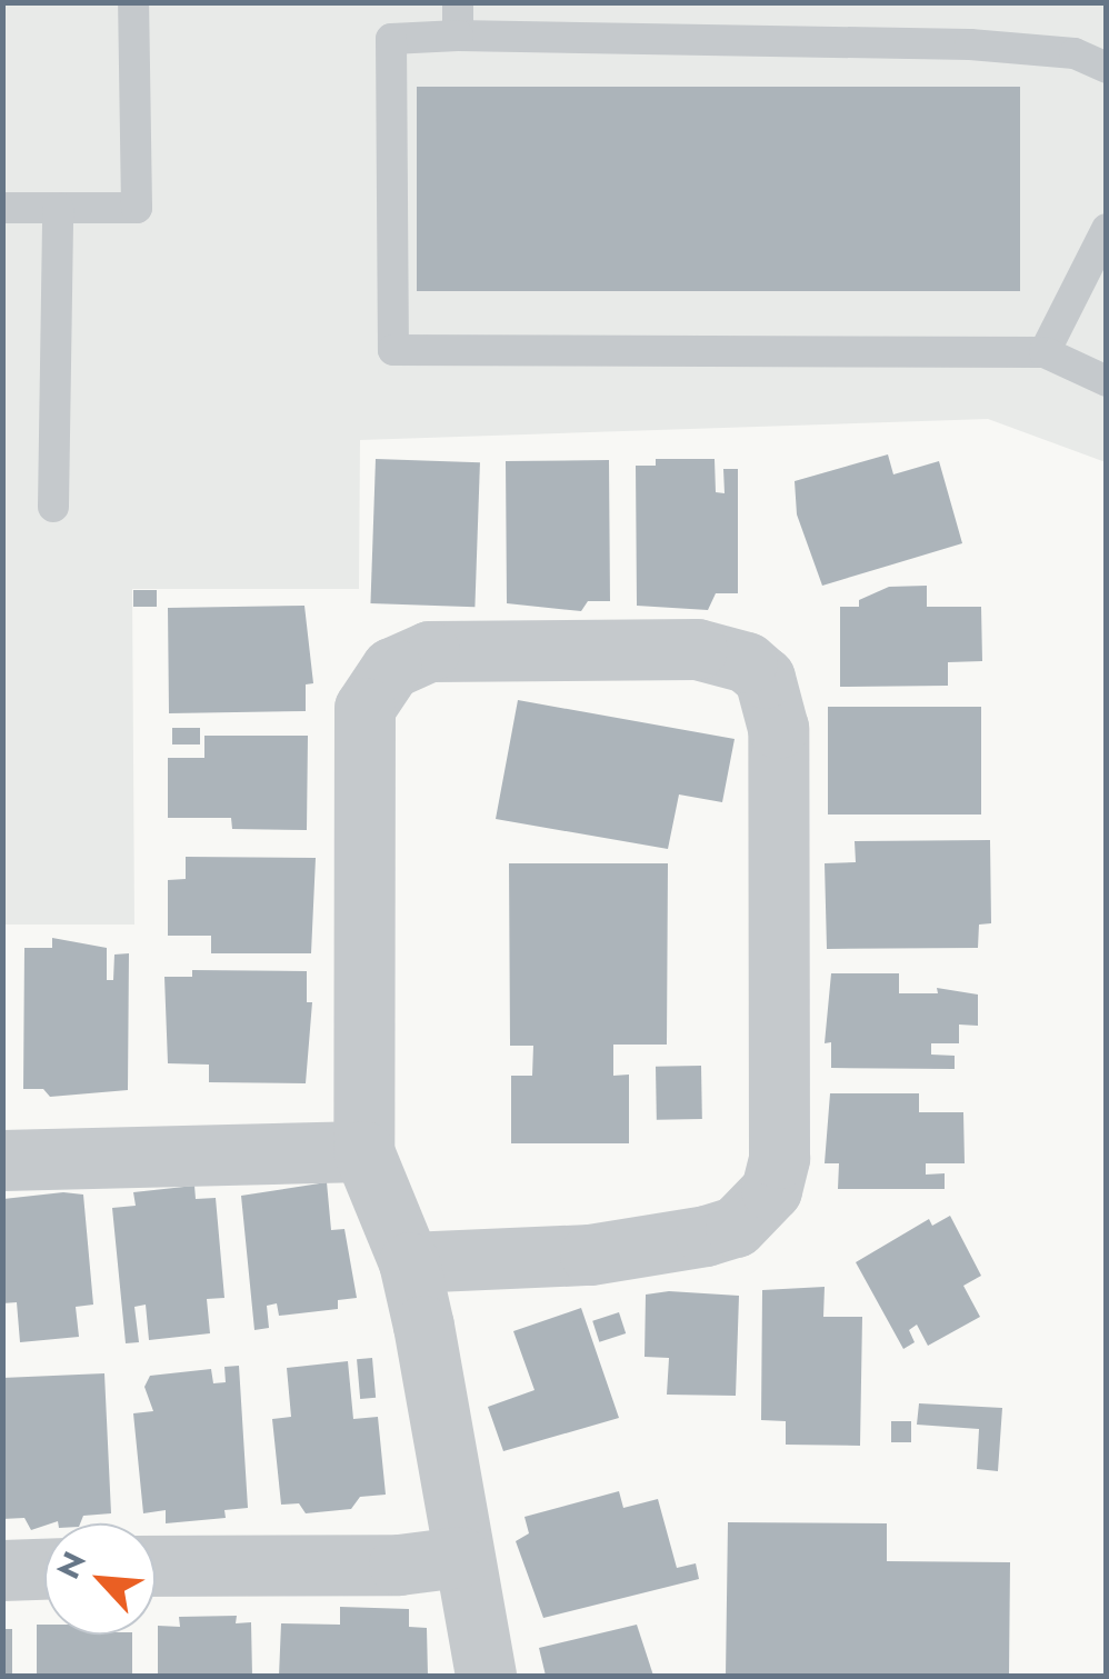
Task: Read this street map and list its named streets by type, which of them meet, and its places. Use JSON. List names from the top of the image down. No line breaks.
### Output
{"north":"top left"}
